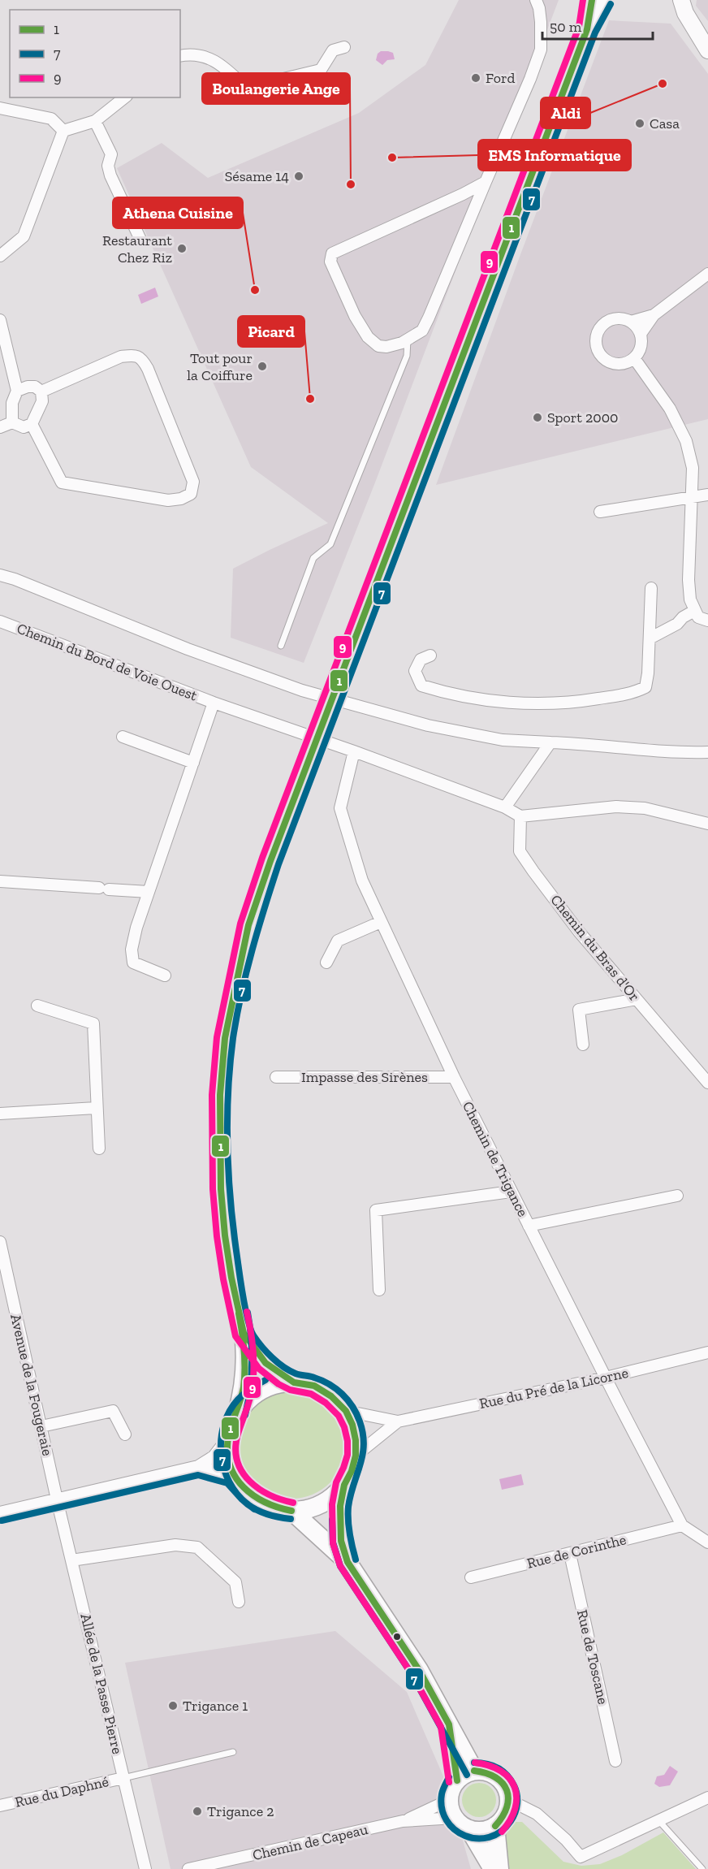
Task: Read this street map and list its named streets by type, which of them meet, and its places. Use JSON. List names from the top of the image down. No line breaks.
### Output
{"streets":{"street":["Chemin du Bord de Voie Ouest","Chemin du Bras d'Or","Impasse des Sirènes","Chemin de Trigance","Avenue de la Fougeraie","Rue du Pré de la Licorne","Rue de Corinthe","Rue de Toscane","Allée de la Passe Pierre","Rue du Daphné","Chemin de Capeau"]},"crossings":[["Chemin du Bord de Voie Ouest","Chemin de Trigance"],["Impasse des Sirènes","Chemin de Trigance"],["Chemin de Trigance","Rue du Pré de la Licorne"],["Chemin de Trigance","Rue de Corinthe"],["Avenue de la Fougeraie","Allée de la Passe Pierre"],["Rue de Corinthe","Rue de Toscane"],["Allée de la Passe Pierre","Rue du Daphné"]],"places":["Ford","Aldi","Casa","EMS Informatique","Sésame 14","Boulangerie Ange","Restaurant Chez Riz","Athena Cuisine","Tout pour la Coiffure","Picard","Sport 2000","Trigance 1","Trigance 2"],"lines":["transit line 1","transit line 9","transit line 7"],"legend":["1","7","9"],"scale_bar":"50 m"}
